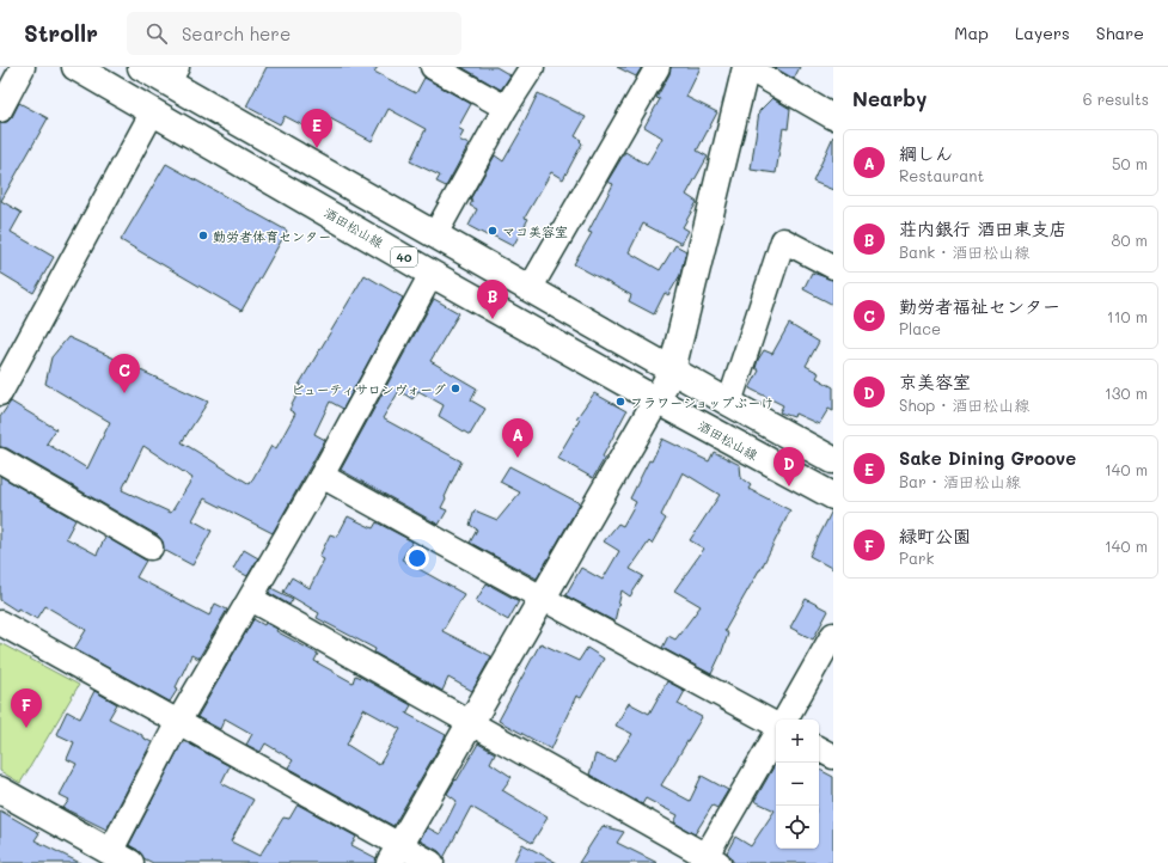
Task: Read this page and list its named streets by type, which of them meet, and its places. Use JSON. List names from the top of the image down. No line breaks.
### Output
{"streets":{"main road":["酒田松山線","40"]},"places":["マコ美容室","勤労者体育センター","ビューティサロンヴォーグ","フラワーショップぶーけ"],"page":{"header":"Strollr","search":"Search here","nav":["Map","Layers","Share"],"heading":["Nearby","6 results"],"pins":["E","B","C","A","D","F"],"list":[{"mark":"A","name":"綱しん","note":"Restaurant","value":"50 m"},{"mark":"B","name":"荘内銀行 酒田東支店","note":"Bank · 酒田松山線","value":"80 m"},{"mark":"C","name":"勤労者福祉センター","note":"Place","value":"110 m"},{"mark":"D","name":"京美容室","note":"Shop · 酒田松山線","value":"130 m"},{"mark":"E","name":"Sake Dining Groove","note":"Bar · 酒田松山線","value":"140 m"},{"mark":"F","name":"緑町公園","note":"Park","value":"140 m"}],"map_buttons":["+","−"]}}
